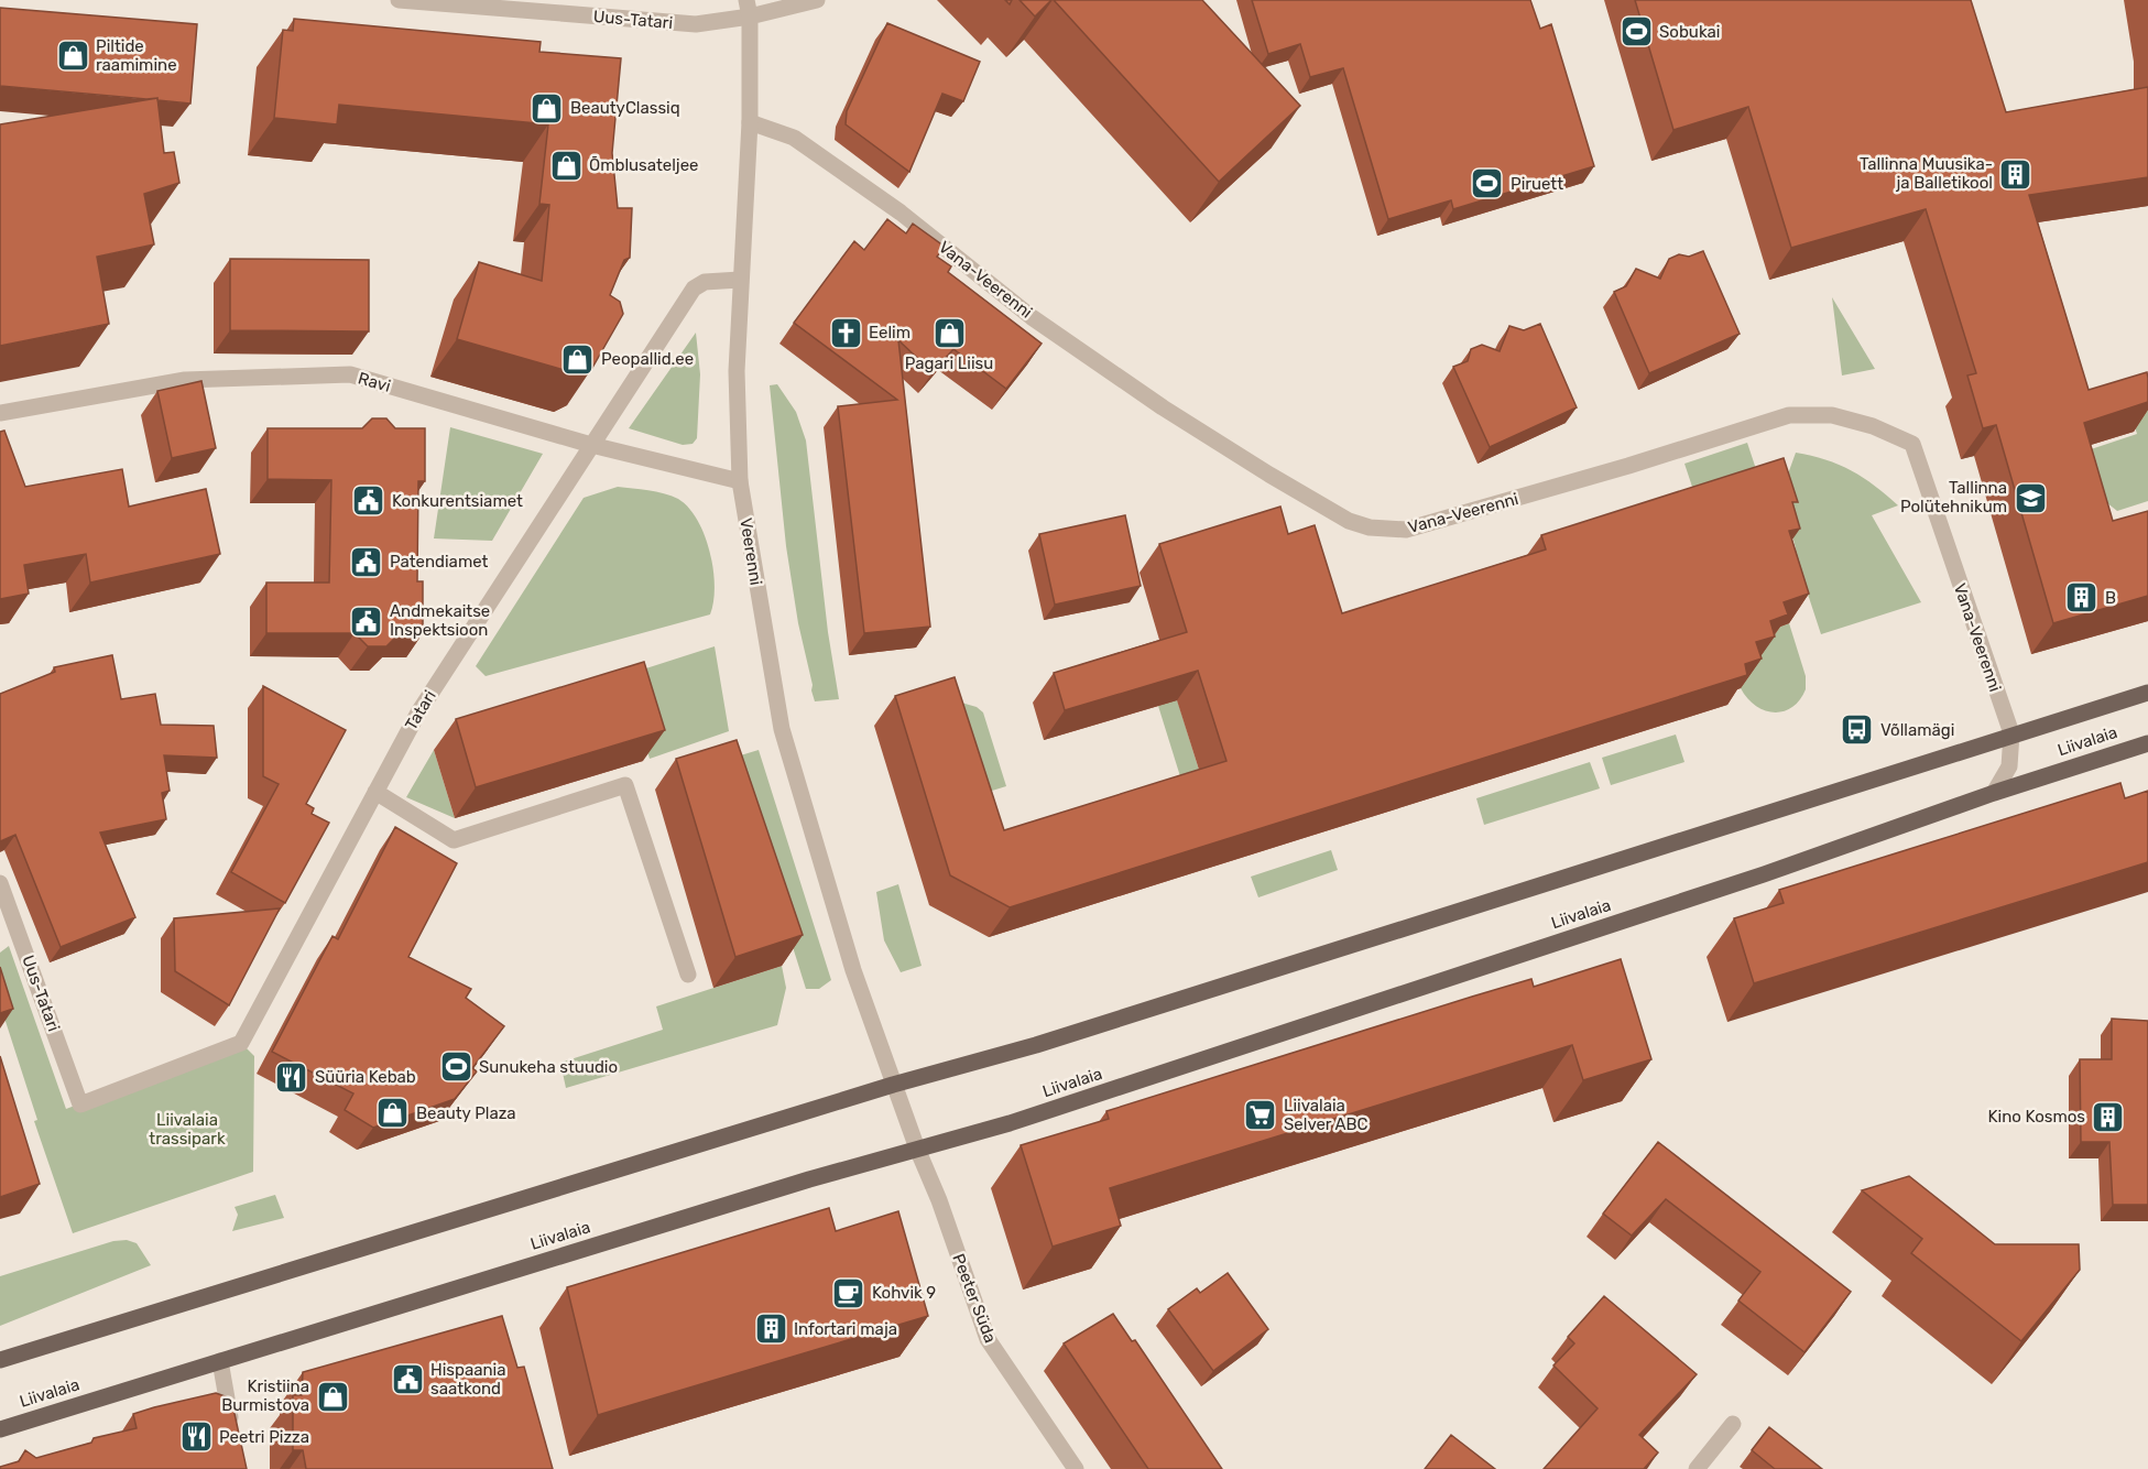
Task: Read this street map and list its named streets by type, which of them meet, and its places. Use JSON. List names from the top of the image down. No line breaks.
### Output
{"streets":{"main road":["Liivalaia"],"street":["Uus-Tatari","Vana-Veerenni","Ravi","Veerenni","Tatari","Peeter Süda"]},"crossings":[["Uus-Tatari","Veerenni"],["Uus-Tatari","Tatari"],["Vana-Veerenni","Veerenni"],["Vana-Veerenni","Liivalaia"],["Ravi","Veerenni"],["Ravi","Tatari"],["Veerenni","Tatari"],["Veerenni","Liivalaia"],["Veerenni","Peeter Süda"],["Liivalaia","Peeter Süda"]],"parks":["Liivalaia trassipark"],"places":{"sports":["Sobukai","Piruett","Sunukeha stuudio"],"shop":["Piltide raamimine","BeautyClassiq","Õmblusateljee","Pagari Liisu","Peopallid.ee","Beauty Plaza","Kristiina Burmistova"],"building":["Tallinna Muusika- ja Balletikool","B","Kino Kosmos","Infortari maja"],"church":["Eelim"],"school or university":["Tallinna Polütehnikum"],"public building":["Konkurentsiamet","Patendiamet","Andmekaitse Inspektsioon","Hispaania saatkond"],"bus stop":["Võllamägi"],"restaurant":["Süüria Kebab","Peetri Pizza"],"supermarket":["Liivalaia Selver ABC"],"cafe":["Kohvik 9"]}}
